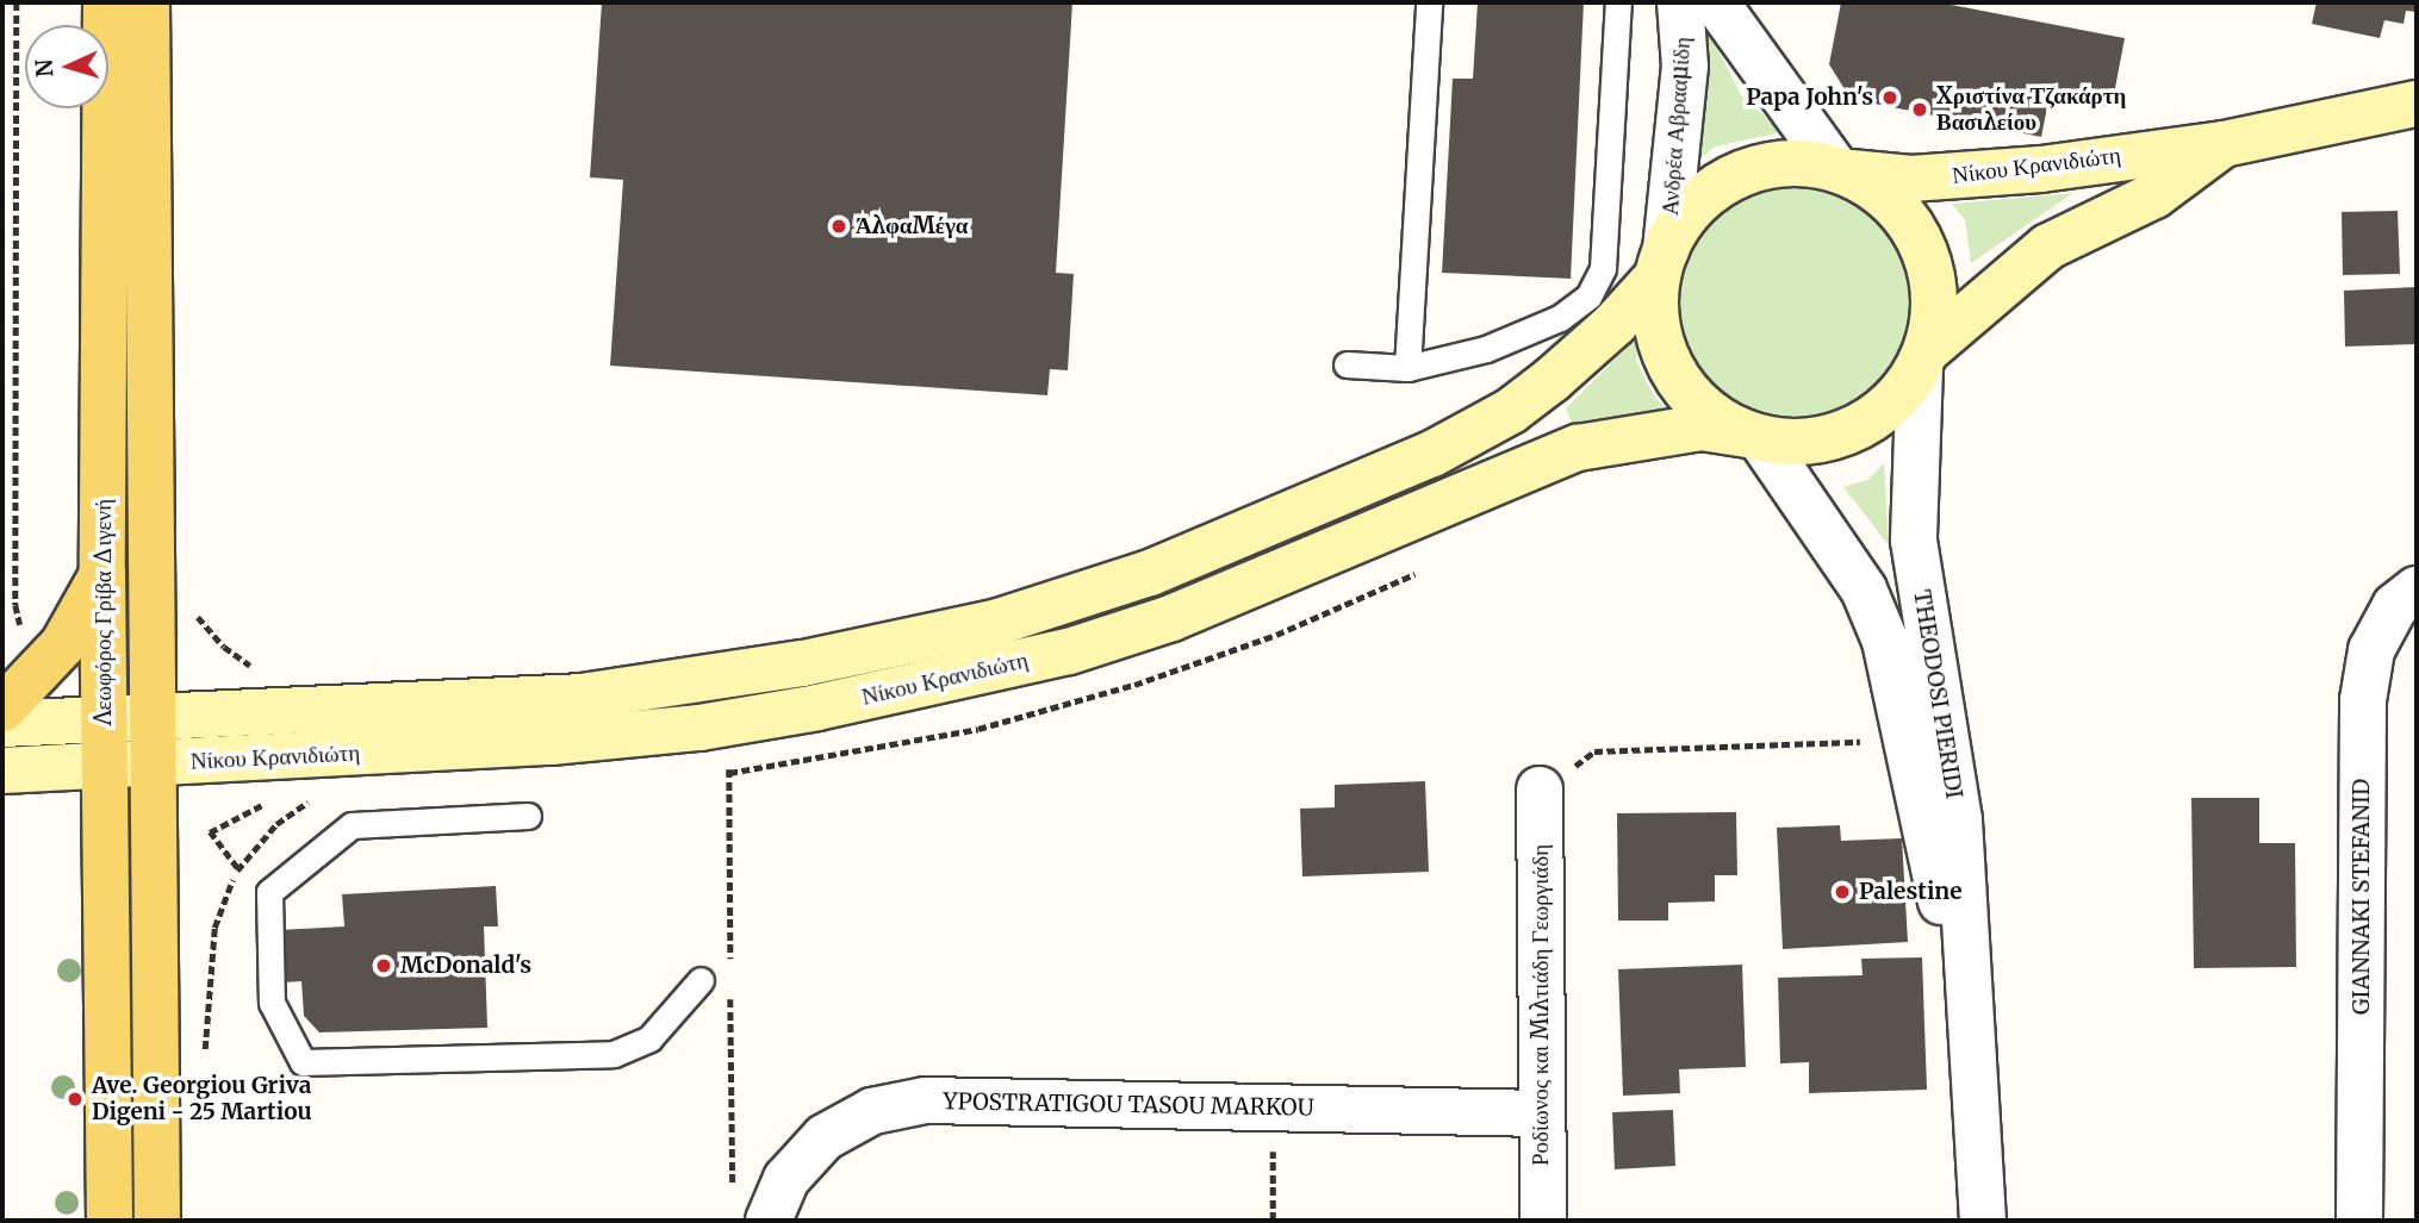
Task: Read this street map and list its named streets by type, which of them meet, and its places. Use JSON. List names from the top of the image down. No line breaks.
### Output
{"streets":{"main road":["Νίκου Κρανιδιώτη","Λεωφόρος Γρίβα Διγενή"],"street":["Ανδρέα Αβρααμίδη","THEODOSI PIERIDI","GIANNAKI STEFANID","Ροδίωνος και Μιλτιάδη Γεωργιάδη","YPOSTRATIGOU TASOU MARKOU"]},"crossings":[["Ανδρέα Αβρααμίδη","Νίκου Κρανιδιώτη"],["Ανδρέα Αβρααμίδη","THEODOSI PIERIDI"],["Νίκου Κρανιδιώτη","Λεωφόρος Γρίβα Διγενή"],["Νίκου Κρανιδιώτη","THEODOSI PIERIDI"],["Ροδίωνος και Μιλτιάδη Γεωργιάδη","YPOSTRATIGOU TASOU MARKOU"]],"places":["Papa John's","Χριστίνα Τζακάρτη Βασιλείου","ΆλφαΜέγα","Palestine","McDonald's","Ave. Georgiou Griva Digeni - 25 Martiou"],"north":"left"}
